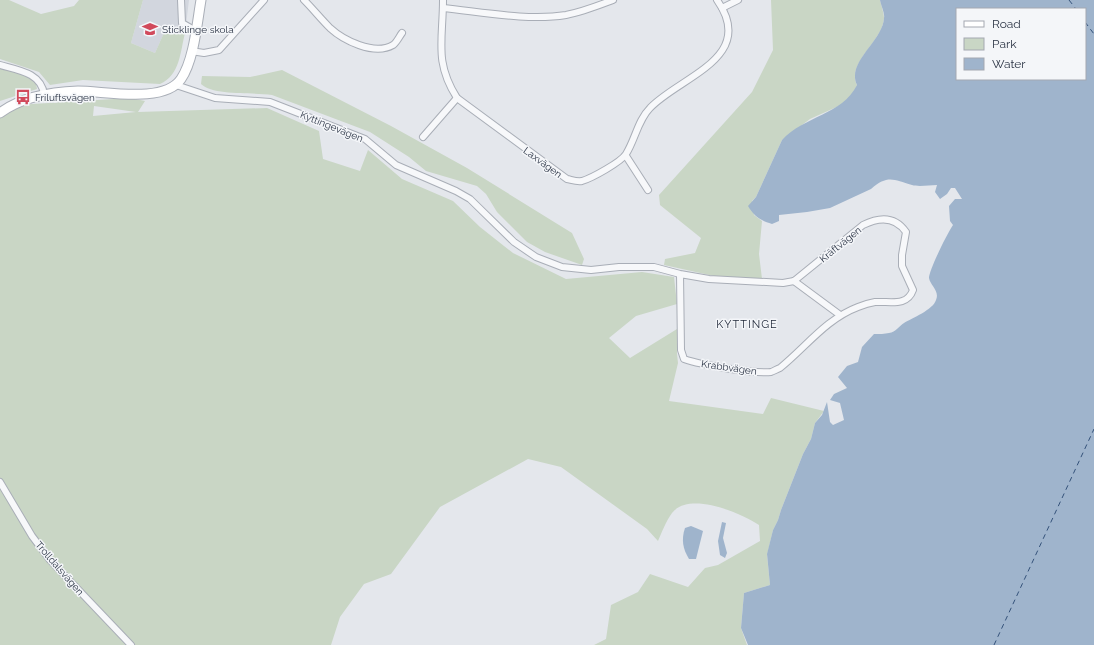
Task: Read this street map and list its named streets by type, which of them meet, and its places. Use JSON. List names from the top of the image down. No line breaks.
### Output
{"streets":{"street":["Kyttingevägen","Laxvägen","Kräftvägen","Krabbvägen","Trolldalsvägen"]},"crossings":[["Kyttingevägen","Krabbvägen"],["Kräftvägen","Krabbvägen"]],"districts":["KYTTINGE"],"places":{"school or university":["Sticklinge skola"],"bus stop":["Friluftsvägen"]},"legend":["Road","Park","Water"]}
